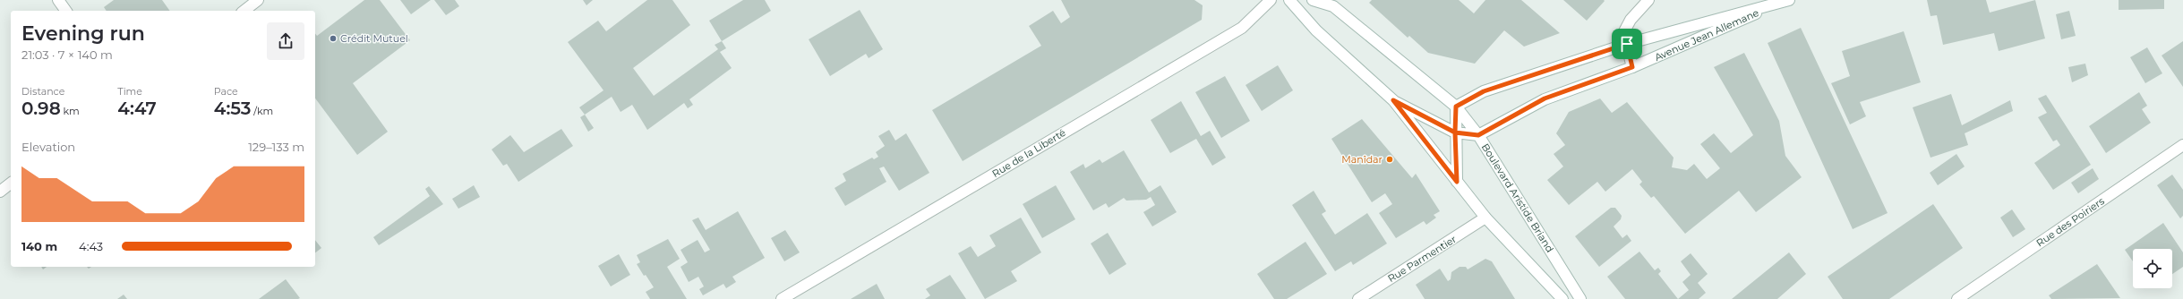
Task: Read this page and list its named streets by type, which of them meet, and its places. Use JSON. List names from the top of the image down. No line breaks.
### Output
{"streets":{"main road":["Avenue Jean Allemane","Rue de la Liberté","Boulevard Aristide Briand","Rue des Poiriers","Rue Parmentier"]},"crossings":[["Avenue Jean Allemane","Boulevard Aristide Briand"]],"places":["Crédit Mutuel","Manîdar"],"page":{"heading":["Evening run","21:03 · 7 × 140 m"],"stats":[["Distance","0.98 km"],["Time","4:47"],["Pace","4:53 /km"]],"chart":["Elevation","129–133 m"],"list":[{"name":"140 m","note":"4:43"}]}}
